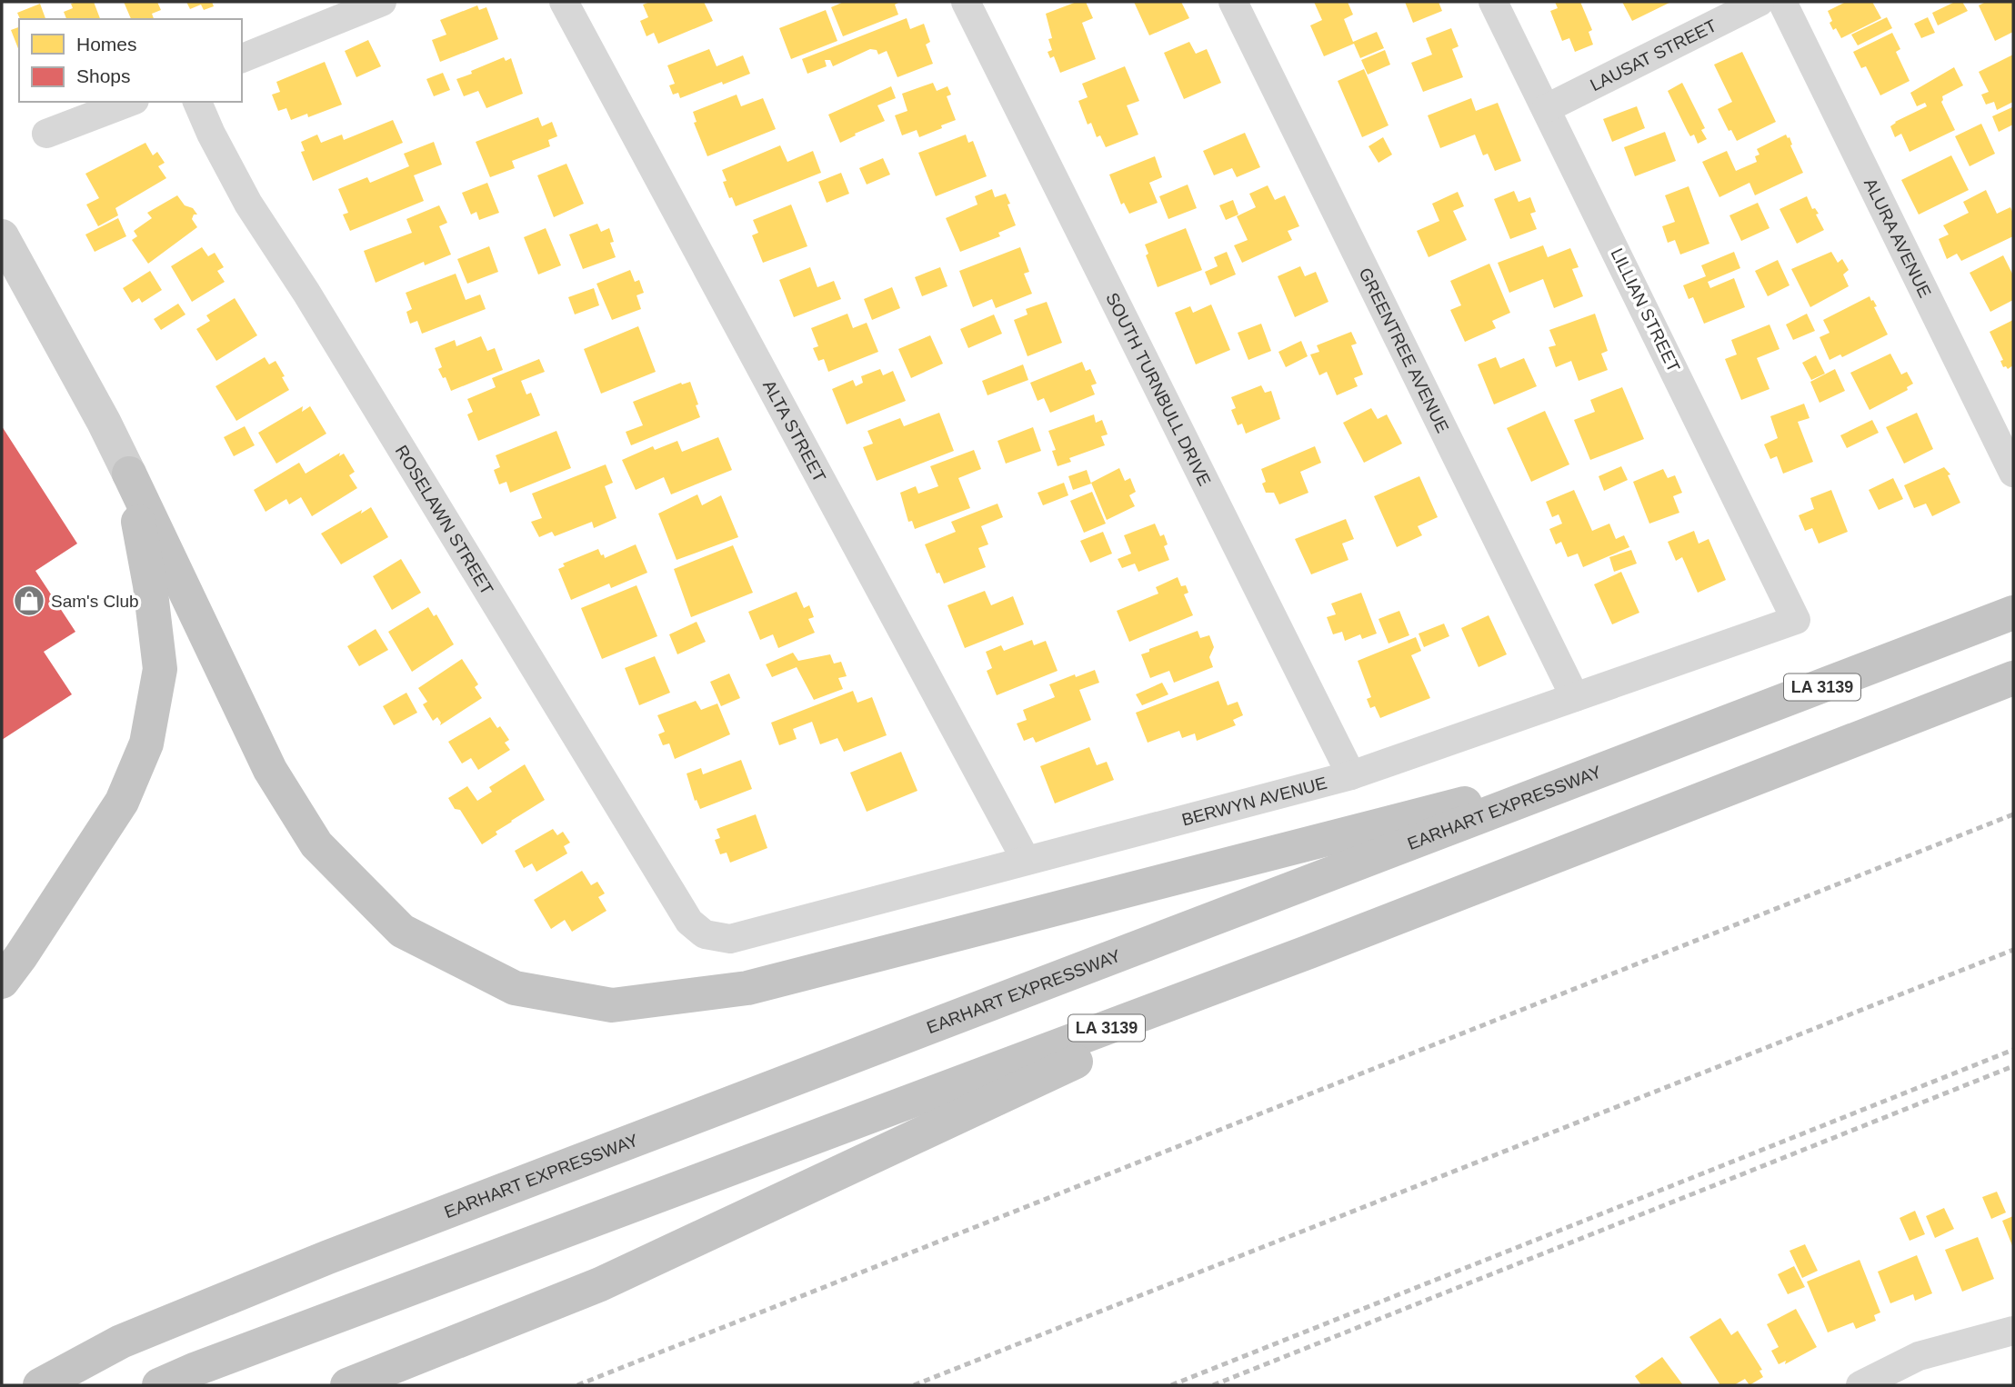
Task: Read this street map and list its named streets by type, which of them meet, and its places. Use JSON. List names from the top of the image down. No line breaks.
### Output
{"streets":{"highway":["LA 3139","EARHART EXPRESSWAY"],"street":["LAUSAT STREET","ALURA AVENUE","LILLIAN STREET","GREENTREE AVENUE","SOUTH TURNBULL DRIVE","ALTA STREET","ROSELAWN STREET","BERWYN AVENUE"]},"crossings":[["LAUSAT STREET","LILLIAN STREET"],["LILLIAN STREET","BERWYN AVENUE"],["GREENTREE AVENUE","BERWYN AVENUE"],["SOUTH TURNBULL DRIVE","BERWYN AVENUE"],["ALTA STREET","BERWYN AVENUE"],["ROSELAWN STREET","BERWYN AVENUE"]],"places":{"shop":["Sam's Club"]},"legend":["Homes","Shops"]}
